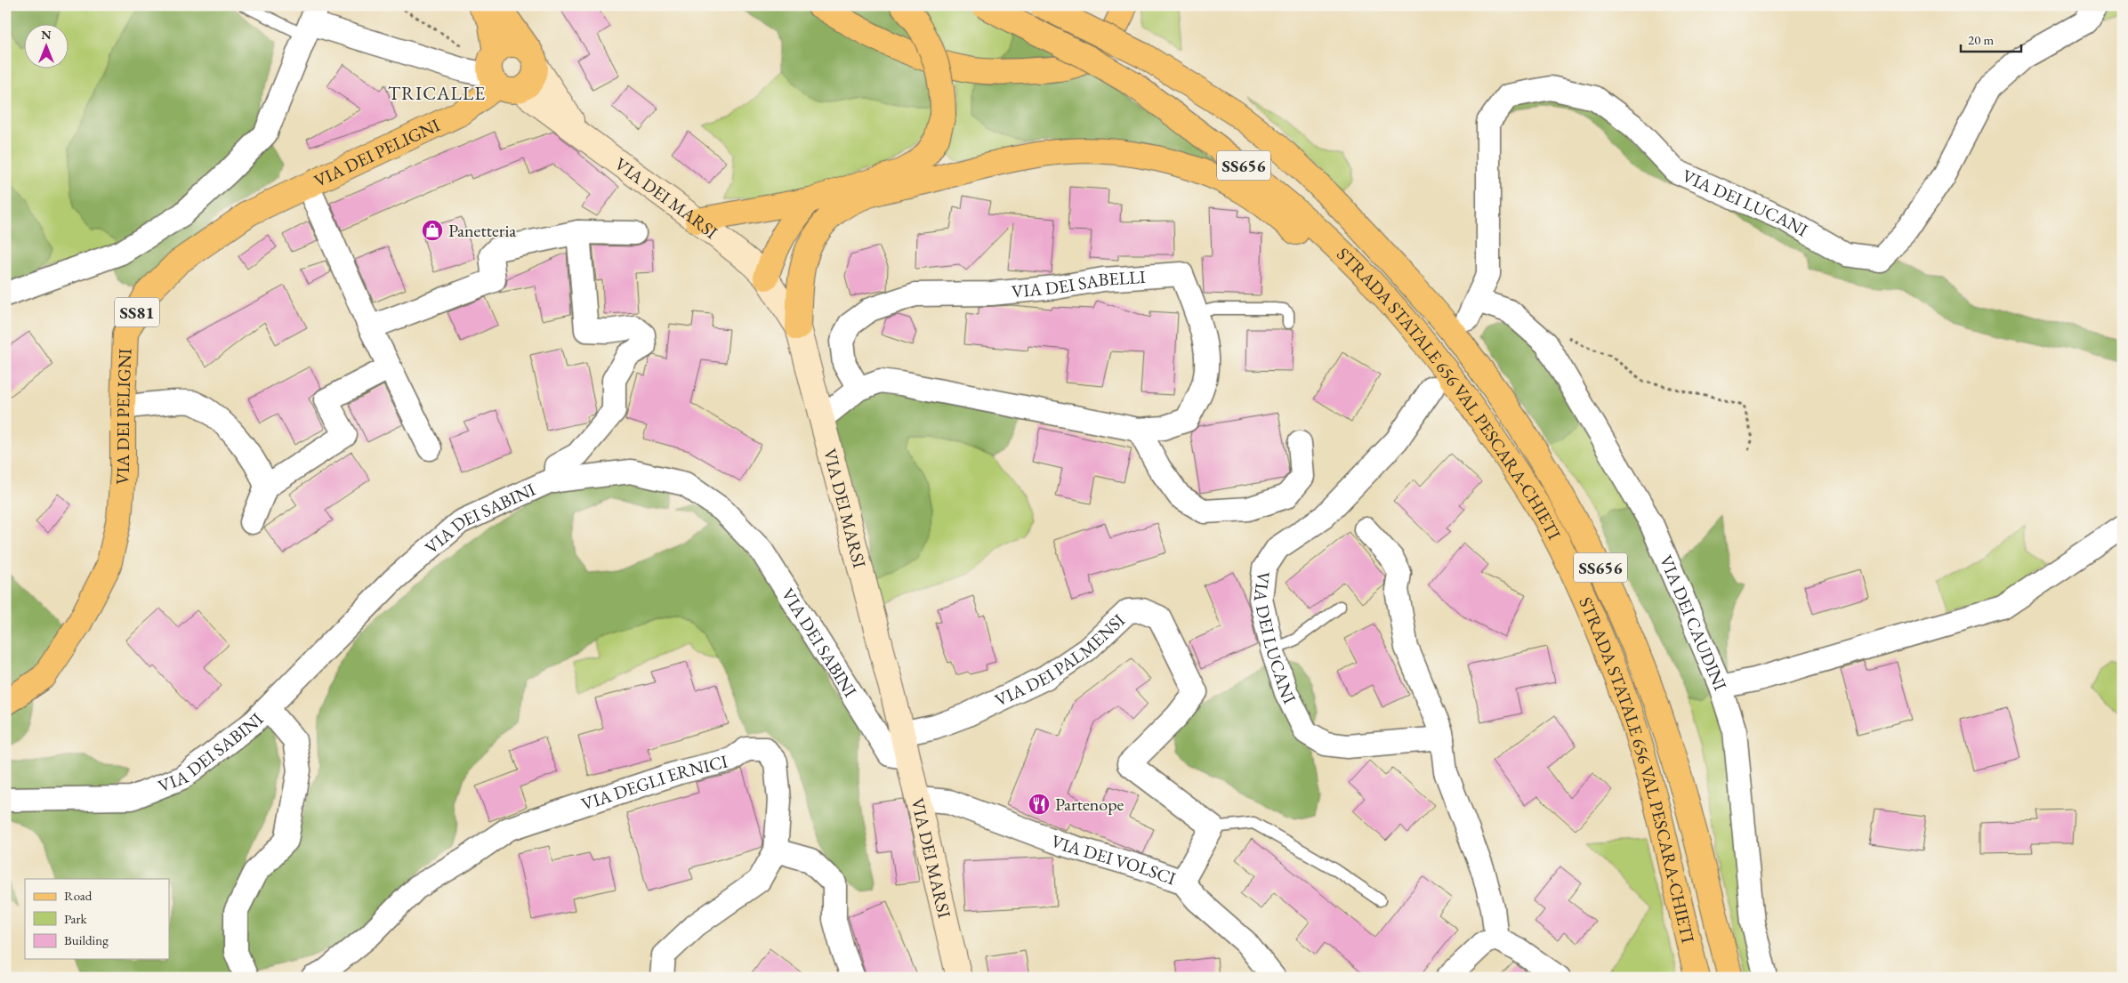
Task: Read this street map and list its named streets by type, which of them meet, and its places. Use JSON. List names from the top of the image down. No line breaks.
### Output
{"streets":{"main road":["VIA DEI PELIGNI","SS656","VIA DEI MARSI","SS81","STRADA STATALE 656 VAL PESCARA-CHIETI"],"street":["VIA DEI LUCANI","VIA DEI SABELLI","VIA DEI SABINI","VIA DEI CAUDINI","VIA DEI PALMENSI","VIA DEGLI ERNICI","VIA DEI VOLSCI"]},"crossings":[["VIA DEI PELIGNI","VIA DEI MARSI"],["VIA DEI MARSI","VIA DEI SABELLI"],["VIA DEI MARSI","VIA DEI SABINI"],["VIA DEI MARSI","VIA DEI PALMENSI"],["VIA DEI MARSI","VIA DEI VOLSCI"],["VIA DEI LUCANI","VIA DEI CAUDINI"]],"districts":["TRICALLE"],"places":{"shop":["Panetteria"],"restaurant":["Partenope"]},"legend":["Road","Park","Building"],"scale_bar":"20 m","north":"top"}
